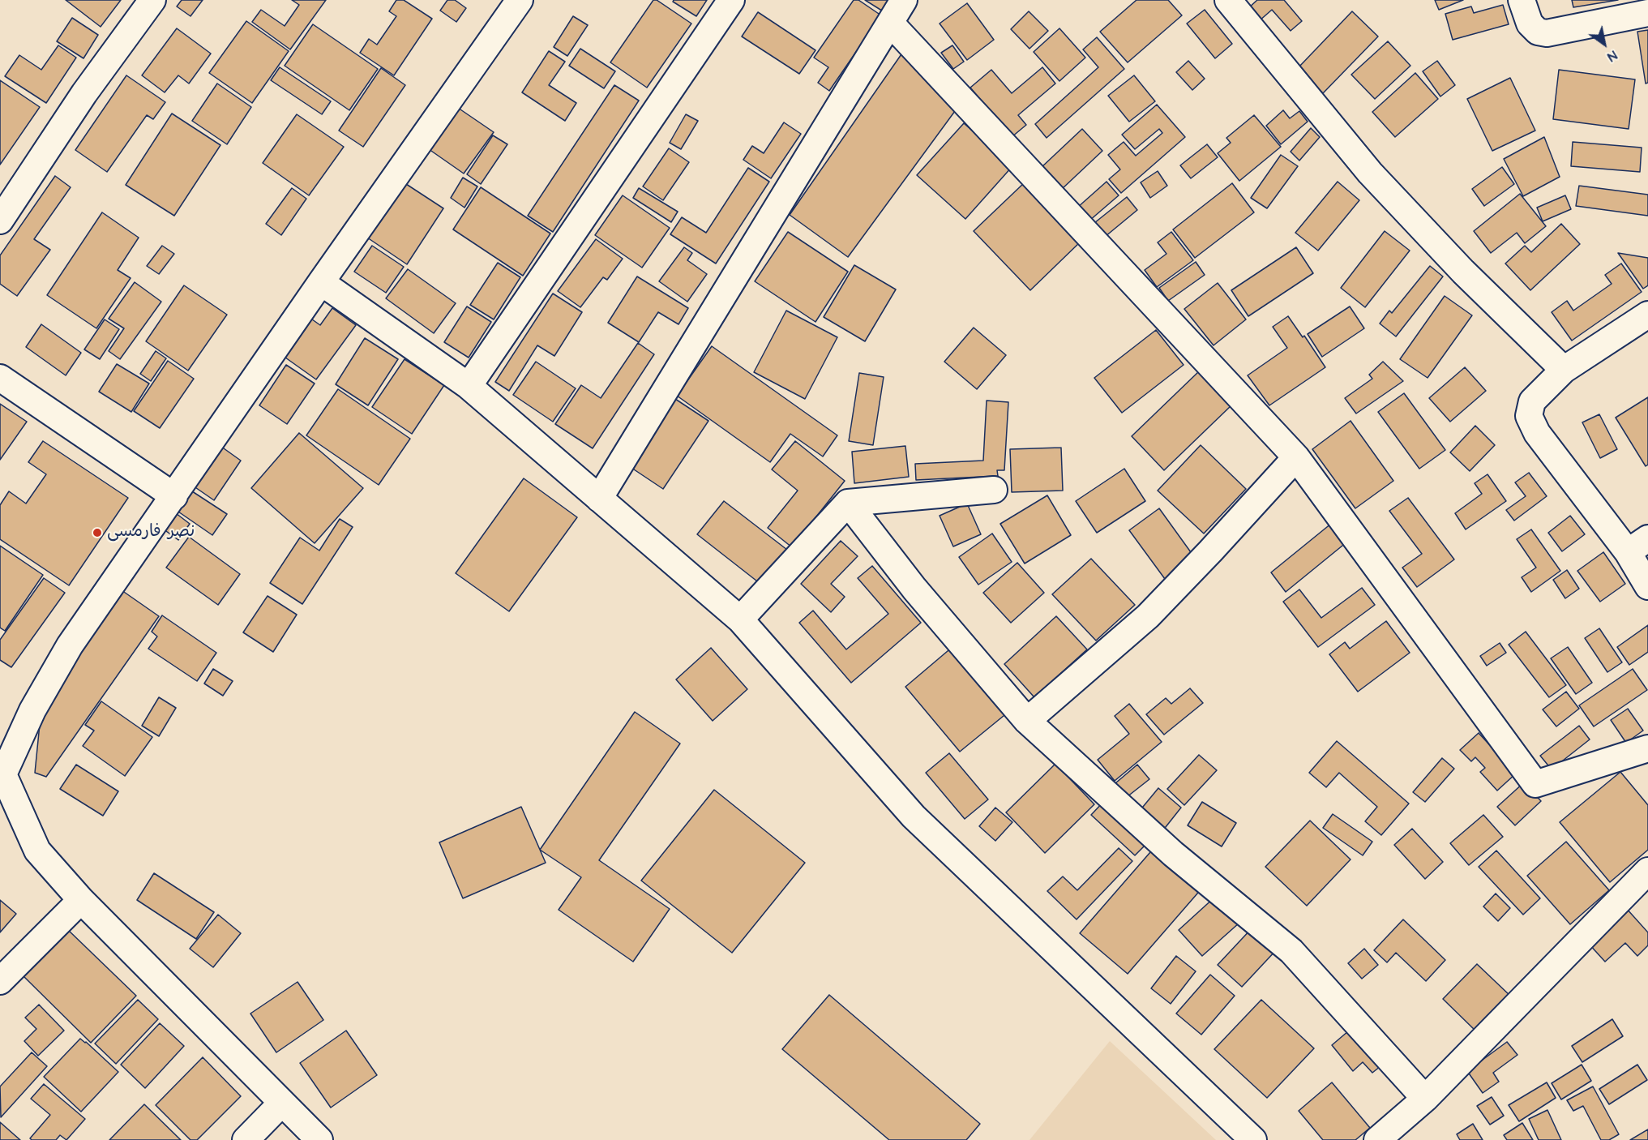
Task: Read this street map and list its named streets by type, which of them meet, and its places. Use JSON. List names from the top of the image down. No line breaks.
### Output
{"places":["نصر فارمسی"],"north":"bottom right"}
